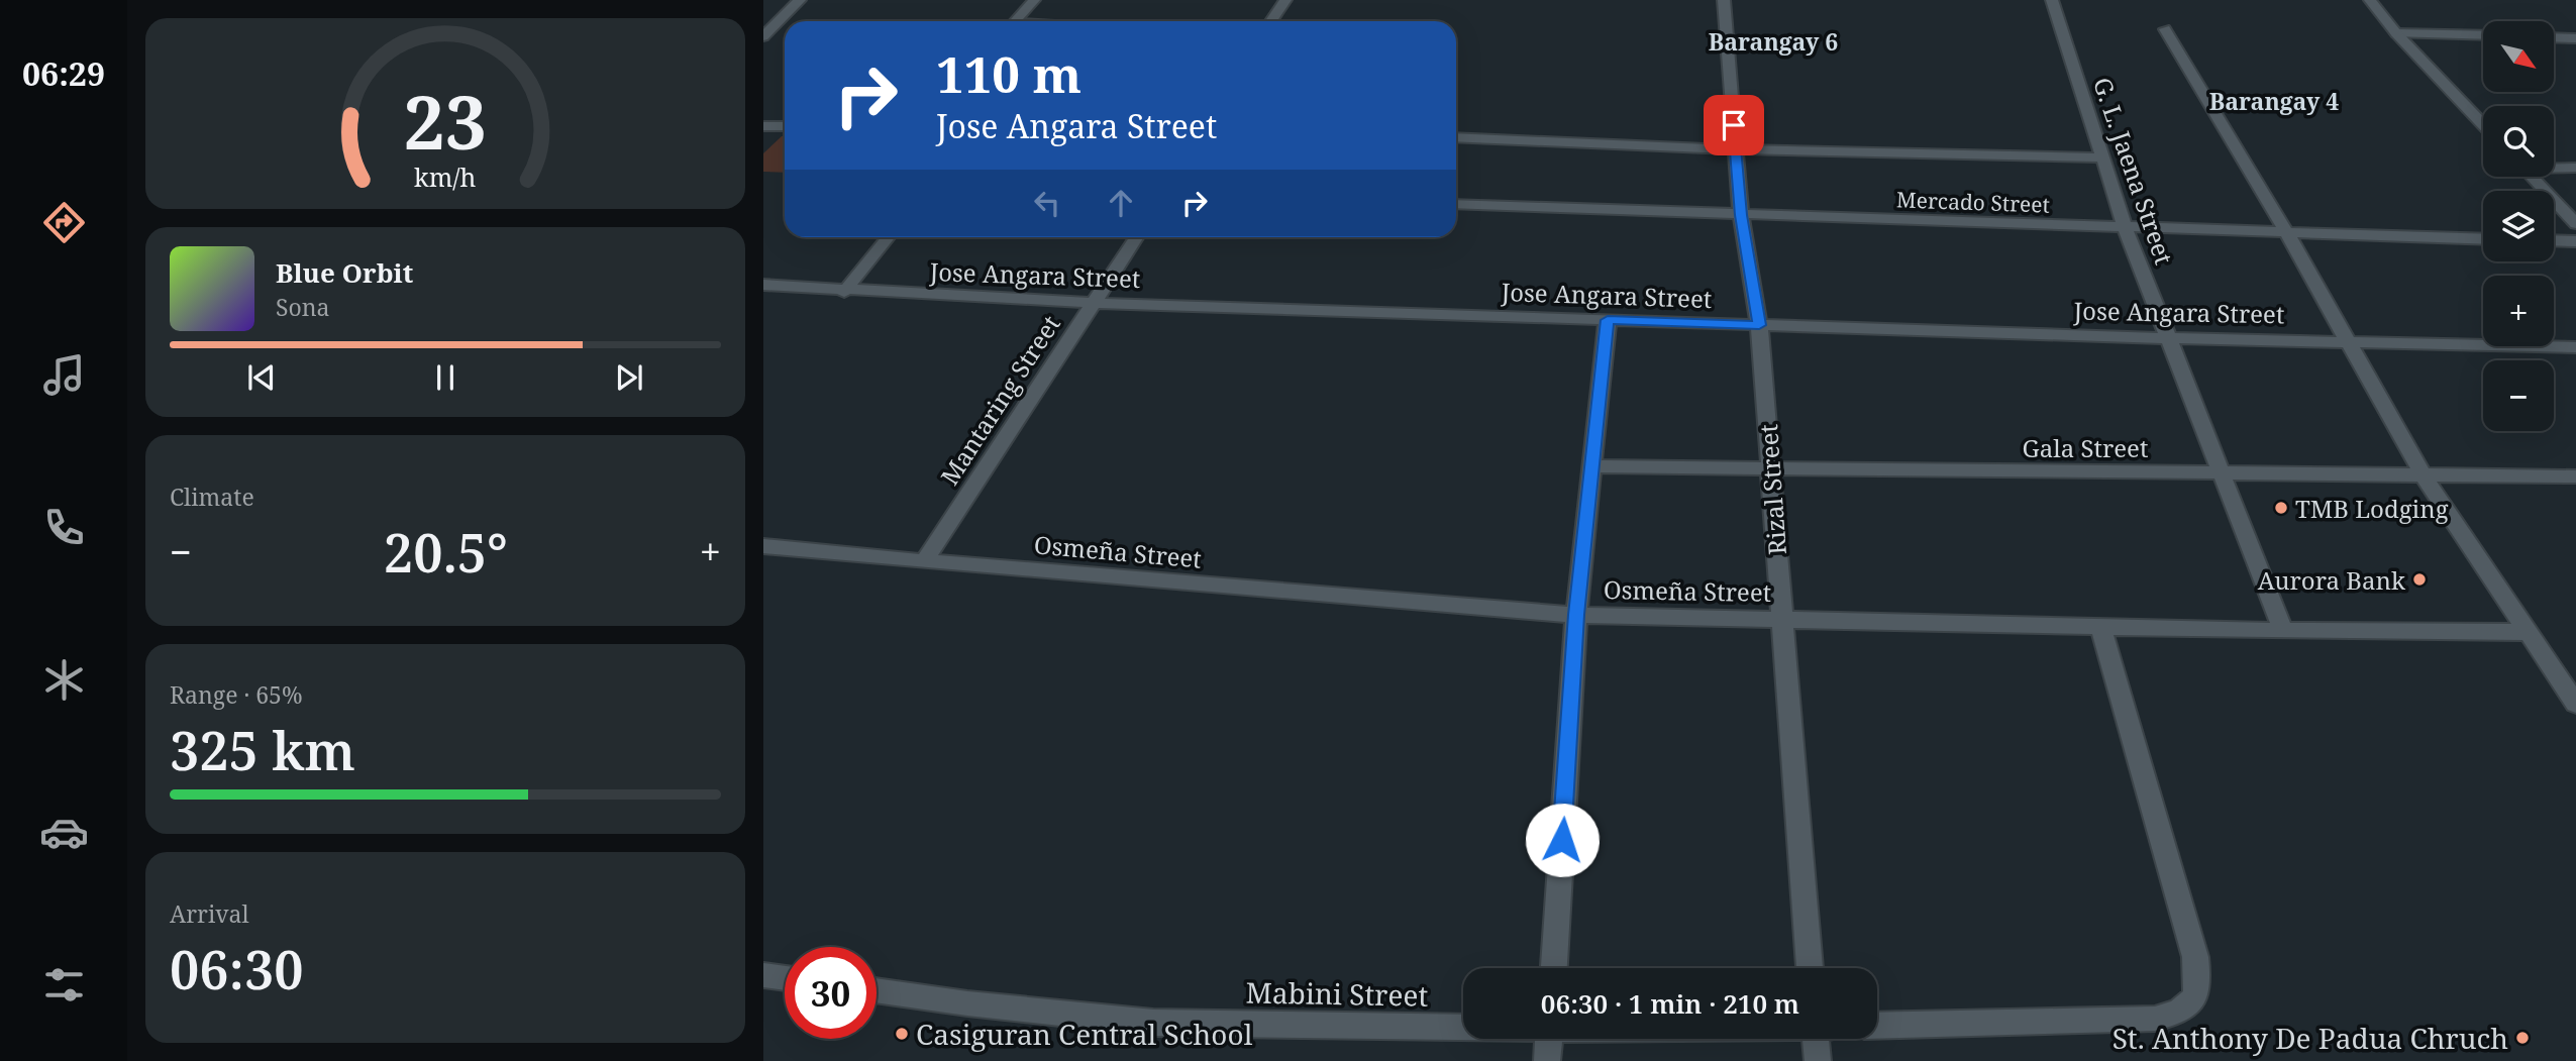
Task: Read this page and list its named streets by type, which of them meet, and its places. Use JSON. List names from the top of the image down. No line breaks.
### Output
{"streets":{"street":["G. L. Jaena Street","Mercado Street","Jose Angara Street","Mantaring Street","Gala Street","Rizal Street","Osmeña Street","Mabini Street"]},"crossings":[["G. L. Jaena Street","Mercado Street"],["G. L. Jaena Street","Jose Angara Street"],["G. L. Jaena Street","Gala Street"],["G. L. Jaena Street","Osmeña Street"],["Mercado Street","Rizal Street"],["Jose Angara Street","Mantaring Street"],["Jose Angara Street","Rizal Street"],["Mantaring Street","Osmeña Street"],["Gala Street","Rizal Street"],["Rizal Street","Osmeña Street"]],"districts":["Barangay 6","Barangay 4"],"places":["TMB Lodging","Aurora Bank","Casiguran Central School","St. Anthony De Padua Chruch"],"north":"bottom right","page":{"tabs":"06:29","map_buttons":["+","−"],"turn":["110 m","Jose Angara Street"],"song":["Blue Orbit","Sona"],"tile":["Climate",["Range · 65%","325 km"],["Arrival","06:30"]],"heat":["−","20.5°","+"],"limit":"30","trip":"06:30 · 1 min · 210 m","gauge":["23","km/h"]}}
